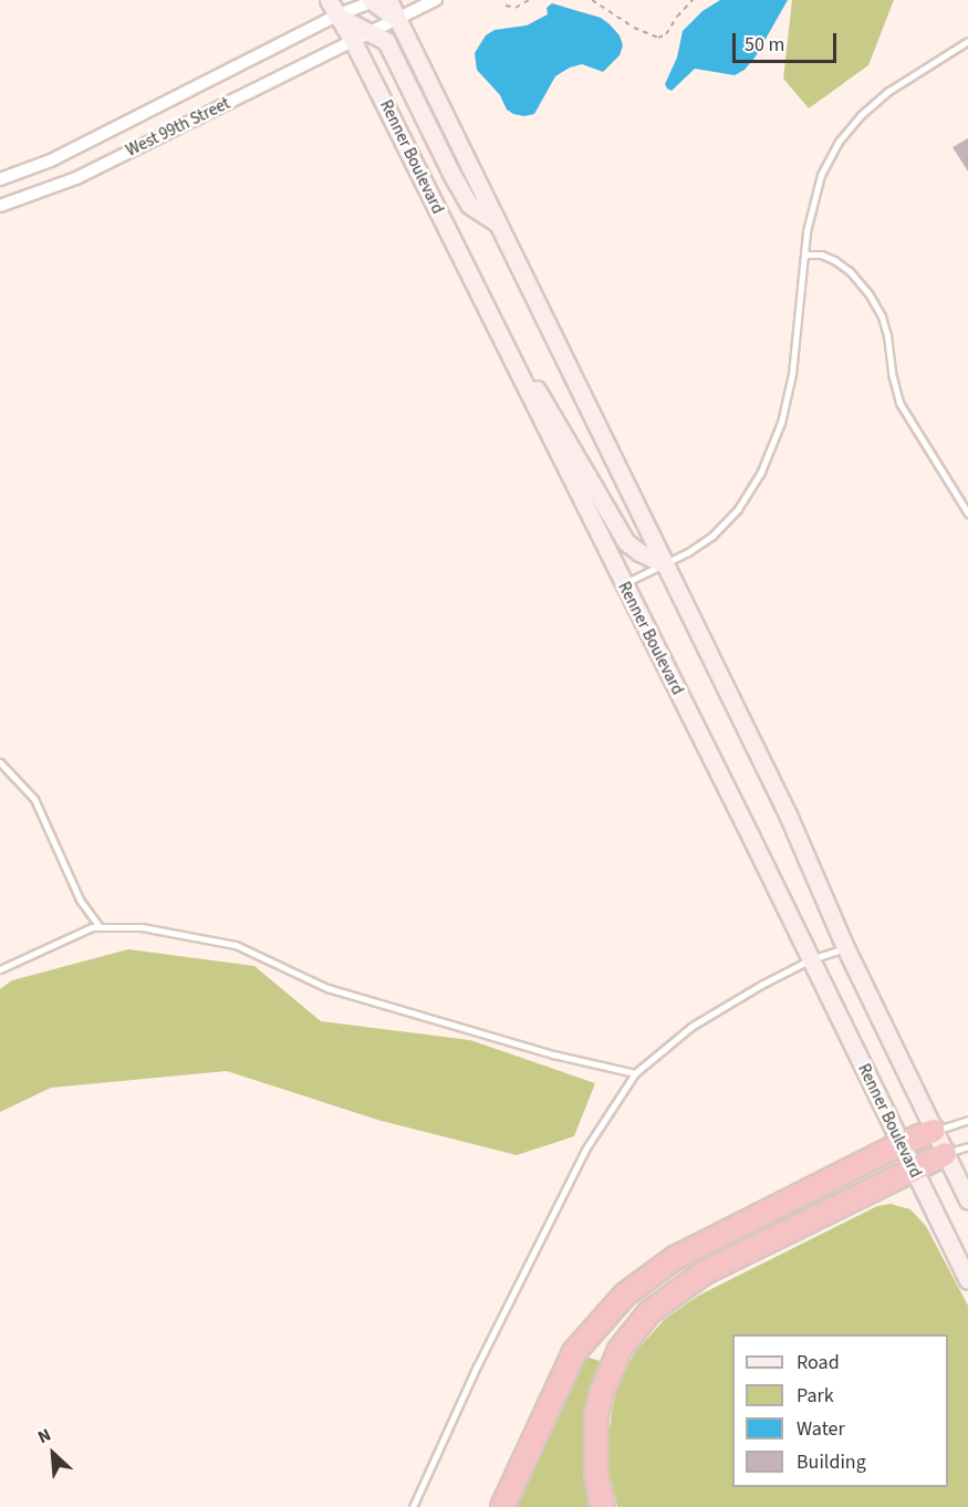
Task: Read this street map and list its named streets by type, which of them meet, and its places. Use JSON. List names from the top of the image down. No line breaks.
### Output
{"streets":{"main road":["Renner Boulevard"],"street":["West 99th Street"]},"crossings":[["West 99th Street","Renner Boulevard"]],"legend":["Road","Park","Water","Building"],"scale_bar":"50 m","north":"top left"}
